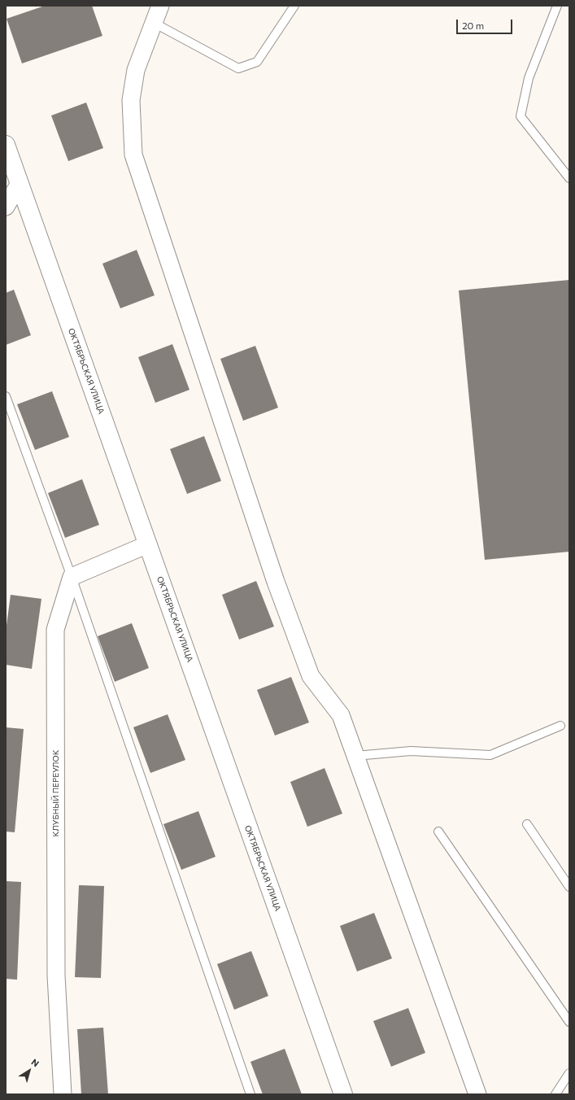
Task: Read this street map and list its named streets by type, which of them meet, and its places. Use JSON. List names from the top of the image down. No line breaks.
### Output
{"streets":{"street":["ОКТЯБРЬСКАЯ УЛИЦА","КЛУБНЫЙ ПЕРЕУЛОК"]},"scale_bar":"20 m","north":"top right"}
